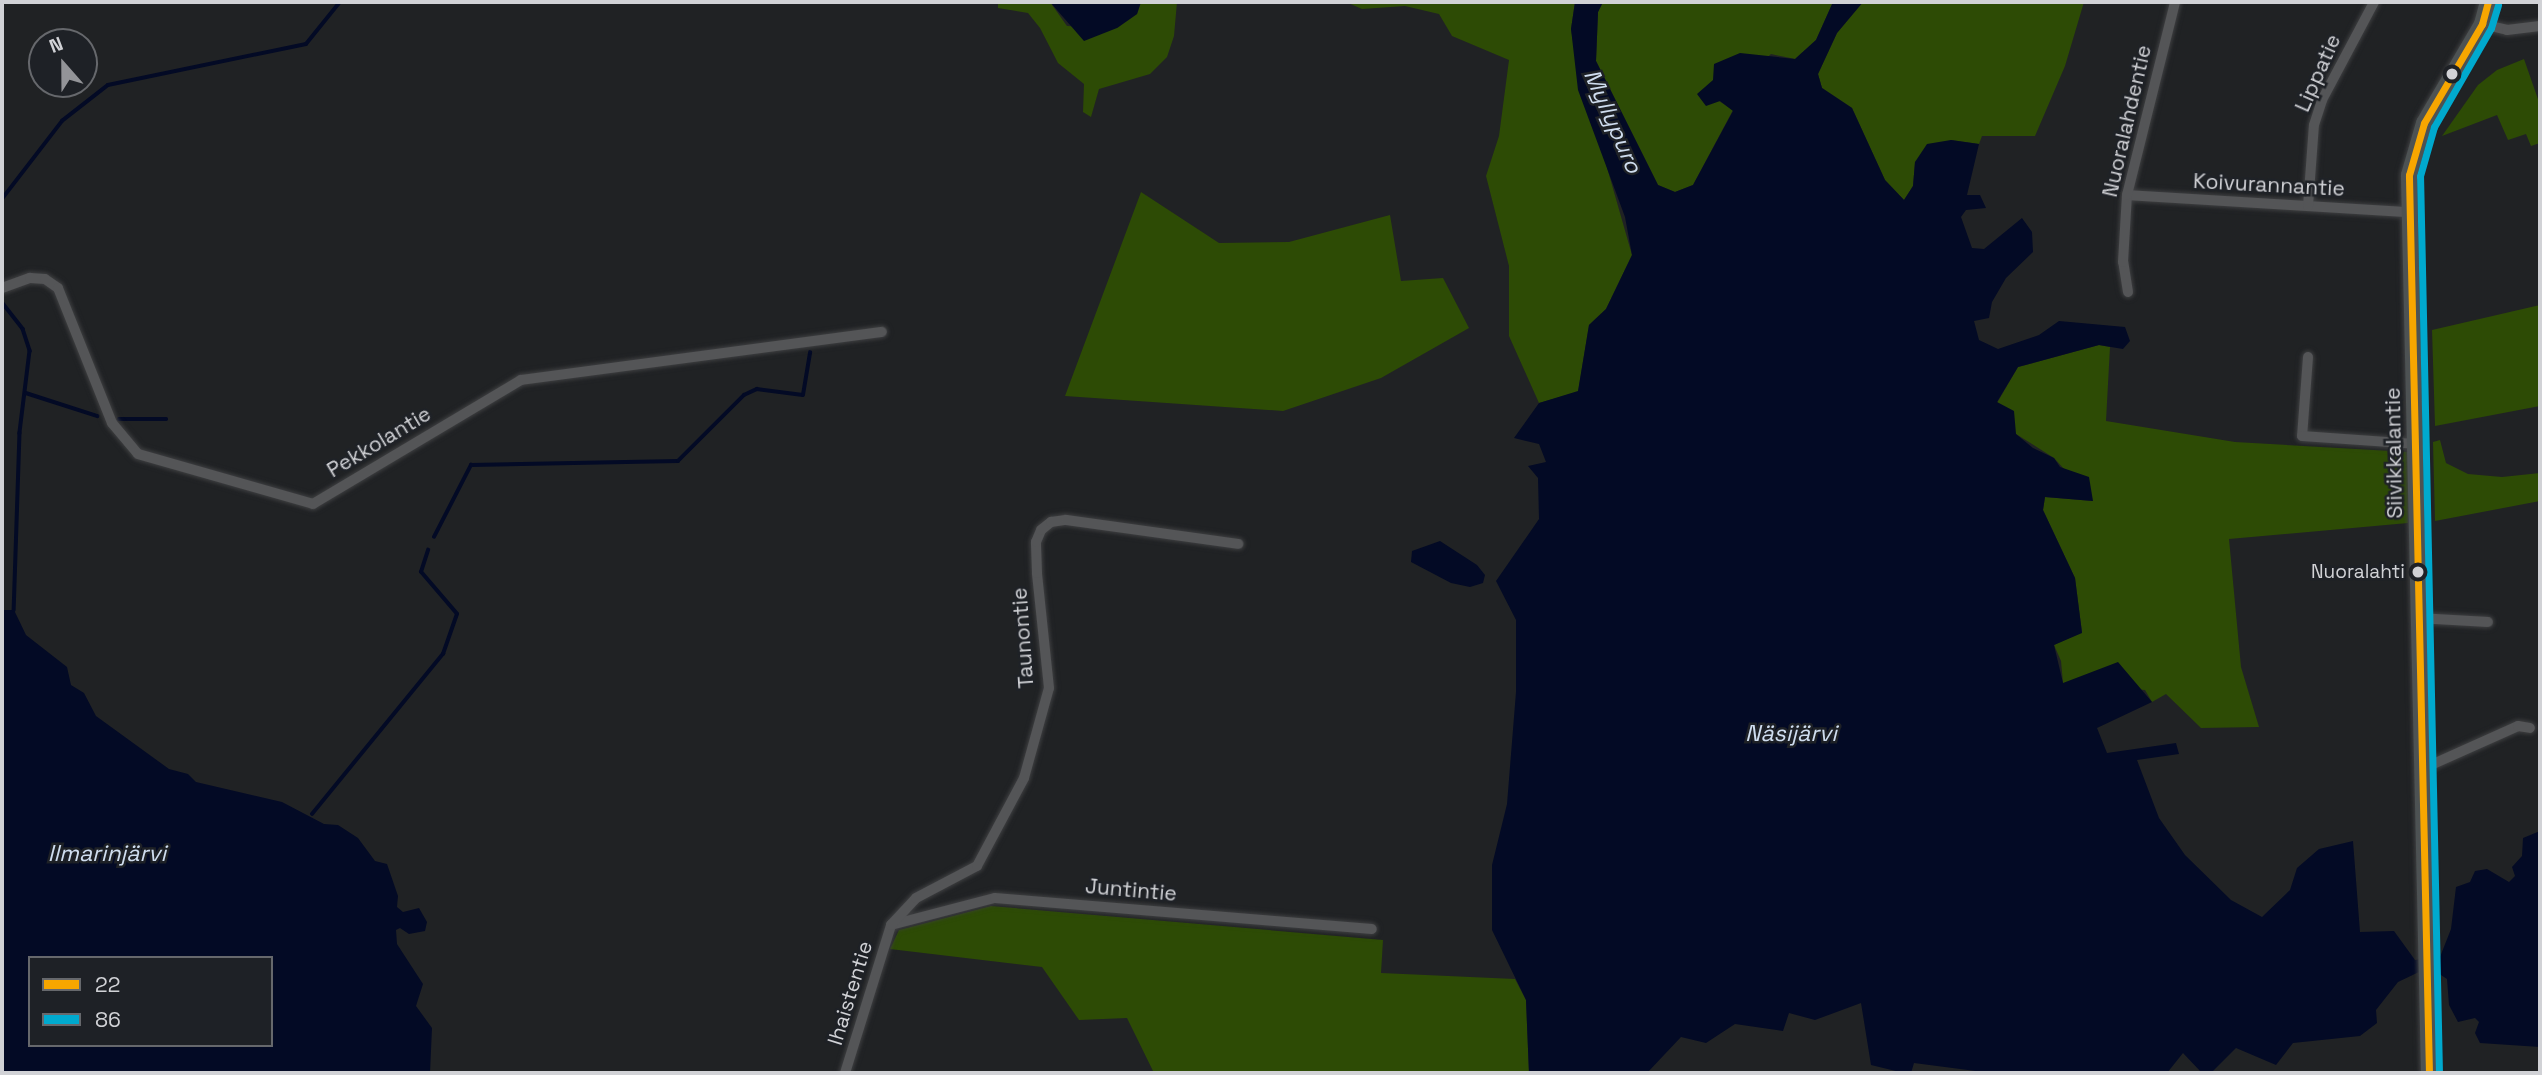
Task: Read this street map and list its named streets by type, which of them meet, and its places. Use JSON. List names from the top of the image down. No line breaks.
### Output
{"streets":{"main road":["Siivikkalantie"],"street":["Lippatie","Nuoralahdentie","Koivurannantie","Pekkolantie","Taunontie","Juntintie","Ihaistentie"]},"crossings":[["Lippatie","Koivurannantie"],["Nuoralahdentie","Koivurannantie"],["Koivurannantie","Siivikkalantie"],["Taunontie","Juntintie"],["Taunontie","Ihaistentie"],["Juntintie","Ihaistentie"]],"water":["Myllypuro","Näsijärvi","Ilmarinjärvi"],"places":["Nuoralahti"],"lines":["transit line 22","transit line 86"],"legend":["22","86"],"north":"top"}
